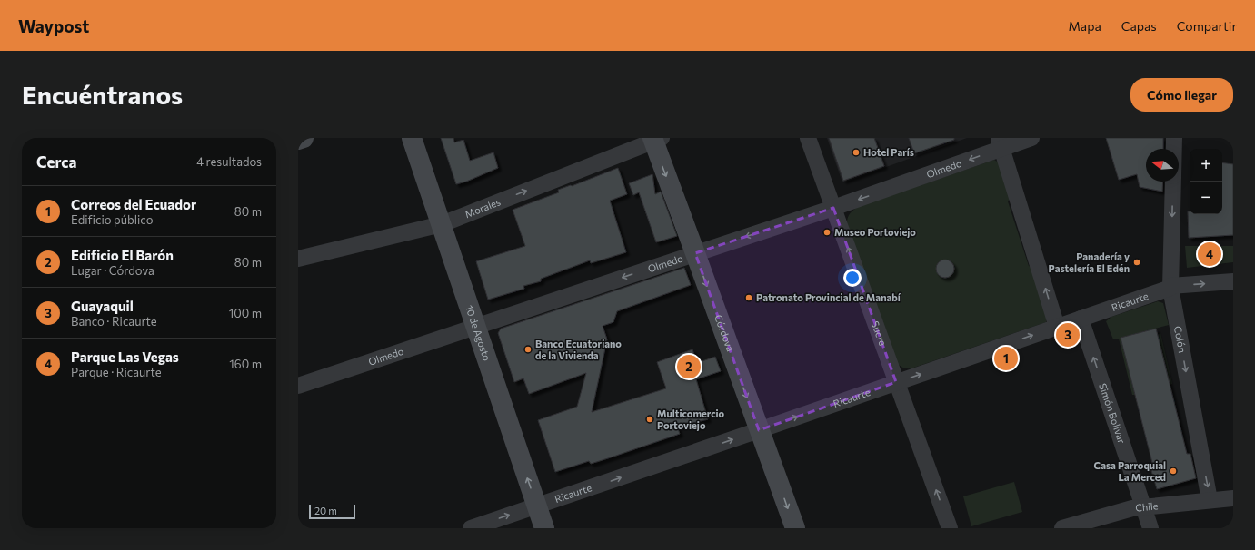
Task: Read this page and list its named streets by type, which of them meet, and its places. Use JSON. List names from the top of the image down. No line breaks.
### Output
{"streets":{"street":["Olmedo","Morales","Ricaurte","10 de Agosto","Córdova","Sucre","Colón","Simón Bolívar","Chile"]},"crossings":[["Olmedo","10 de Agosto"],["Olmedo","Córdova"],["Olmedo","Sucre"],["Morales","10 de Agosto"],["Morales","Córdova"],["Ricaurte","10 de Agosto"],["Ricaurte","Córdova"],["Ricaurte","Sucre"],["Ricaurte","Colón"],["Ricaurte","Simón Bolívar"],["Colón","Chile"],["Simón Bolívar","Chile"]],"one_way":["Olmedo","Morales","Ricaurte","10 de Agosto","Córdova","Sucre","Colón","Simón Bolívar"],"places":["Hotel París","Museo Portoviejo","Panadería y Pastelería El Edén","Patronato Provincial de Manabí","Banco Ecuatoriano de la Vivienda","Multicomercio Portoviejo","Casa Parroquial La Merced"],"scale_bar":"20 m","north":"left","page":{"header":"Waypost","nav":["Mapa","Capas","Compartir"],"buttons":"Cómo llegar","title":"Encuéntranos","heading":["Cerca","4 resultados"],"map_buttons":["+","−"],"list":[{"mark":"1","name":"Correos del Ecuador","note":"Edificio público","value":"80 m"},{"mark":"2","name":"Edificio El Barón","note":"Lugar · Córdova","value":"80 m"},{"mark":"3","name":"Guayaquil","note":"Banco · Ricaurte","value":"100 m"},{"mark":"4","name":"Parque Las Vegas","note":"Parque · Ricaurte","value":"160 m"}],"pins":["4","3","1","2"],"scale":"20 m"}}
